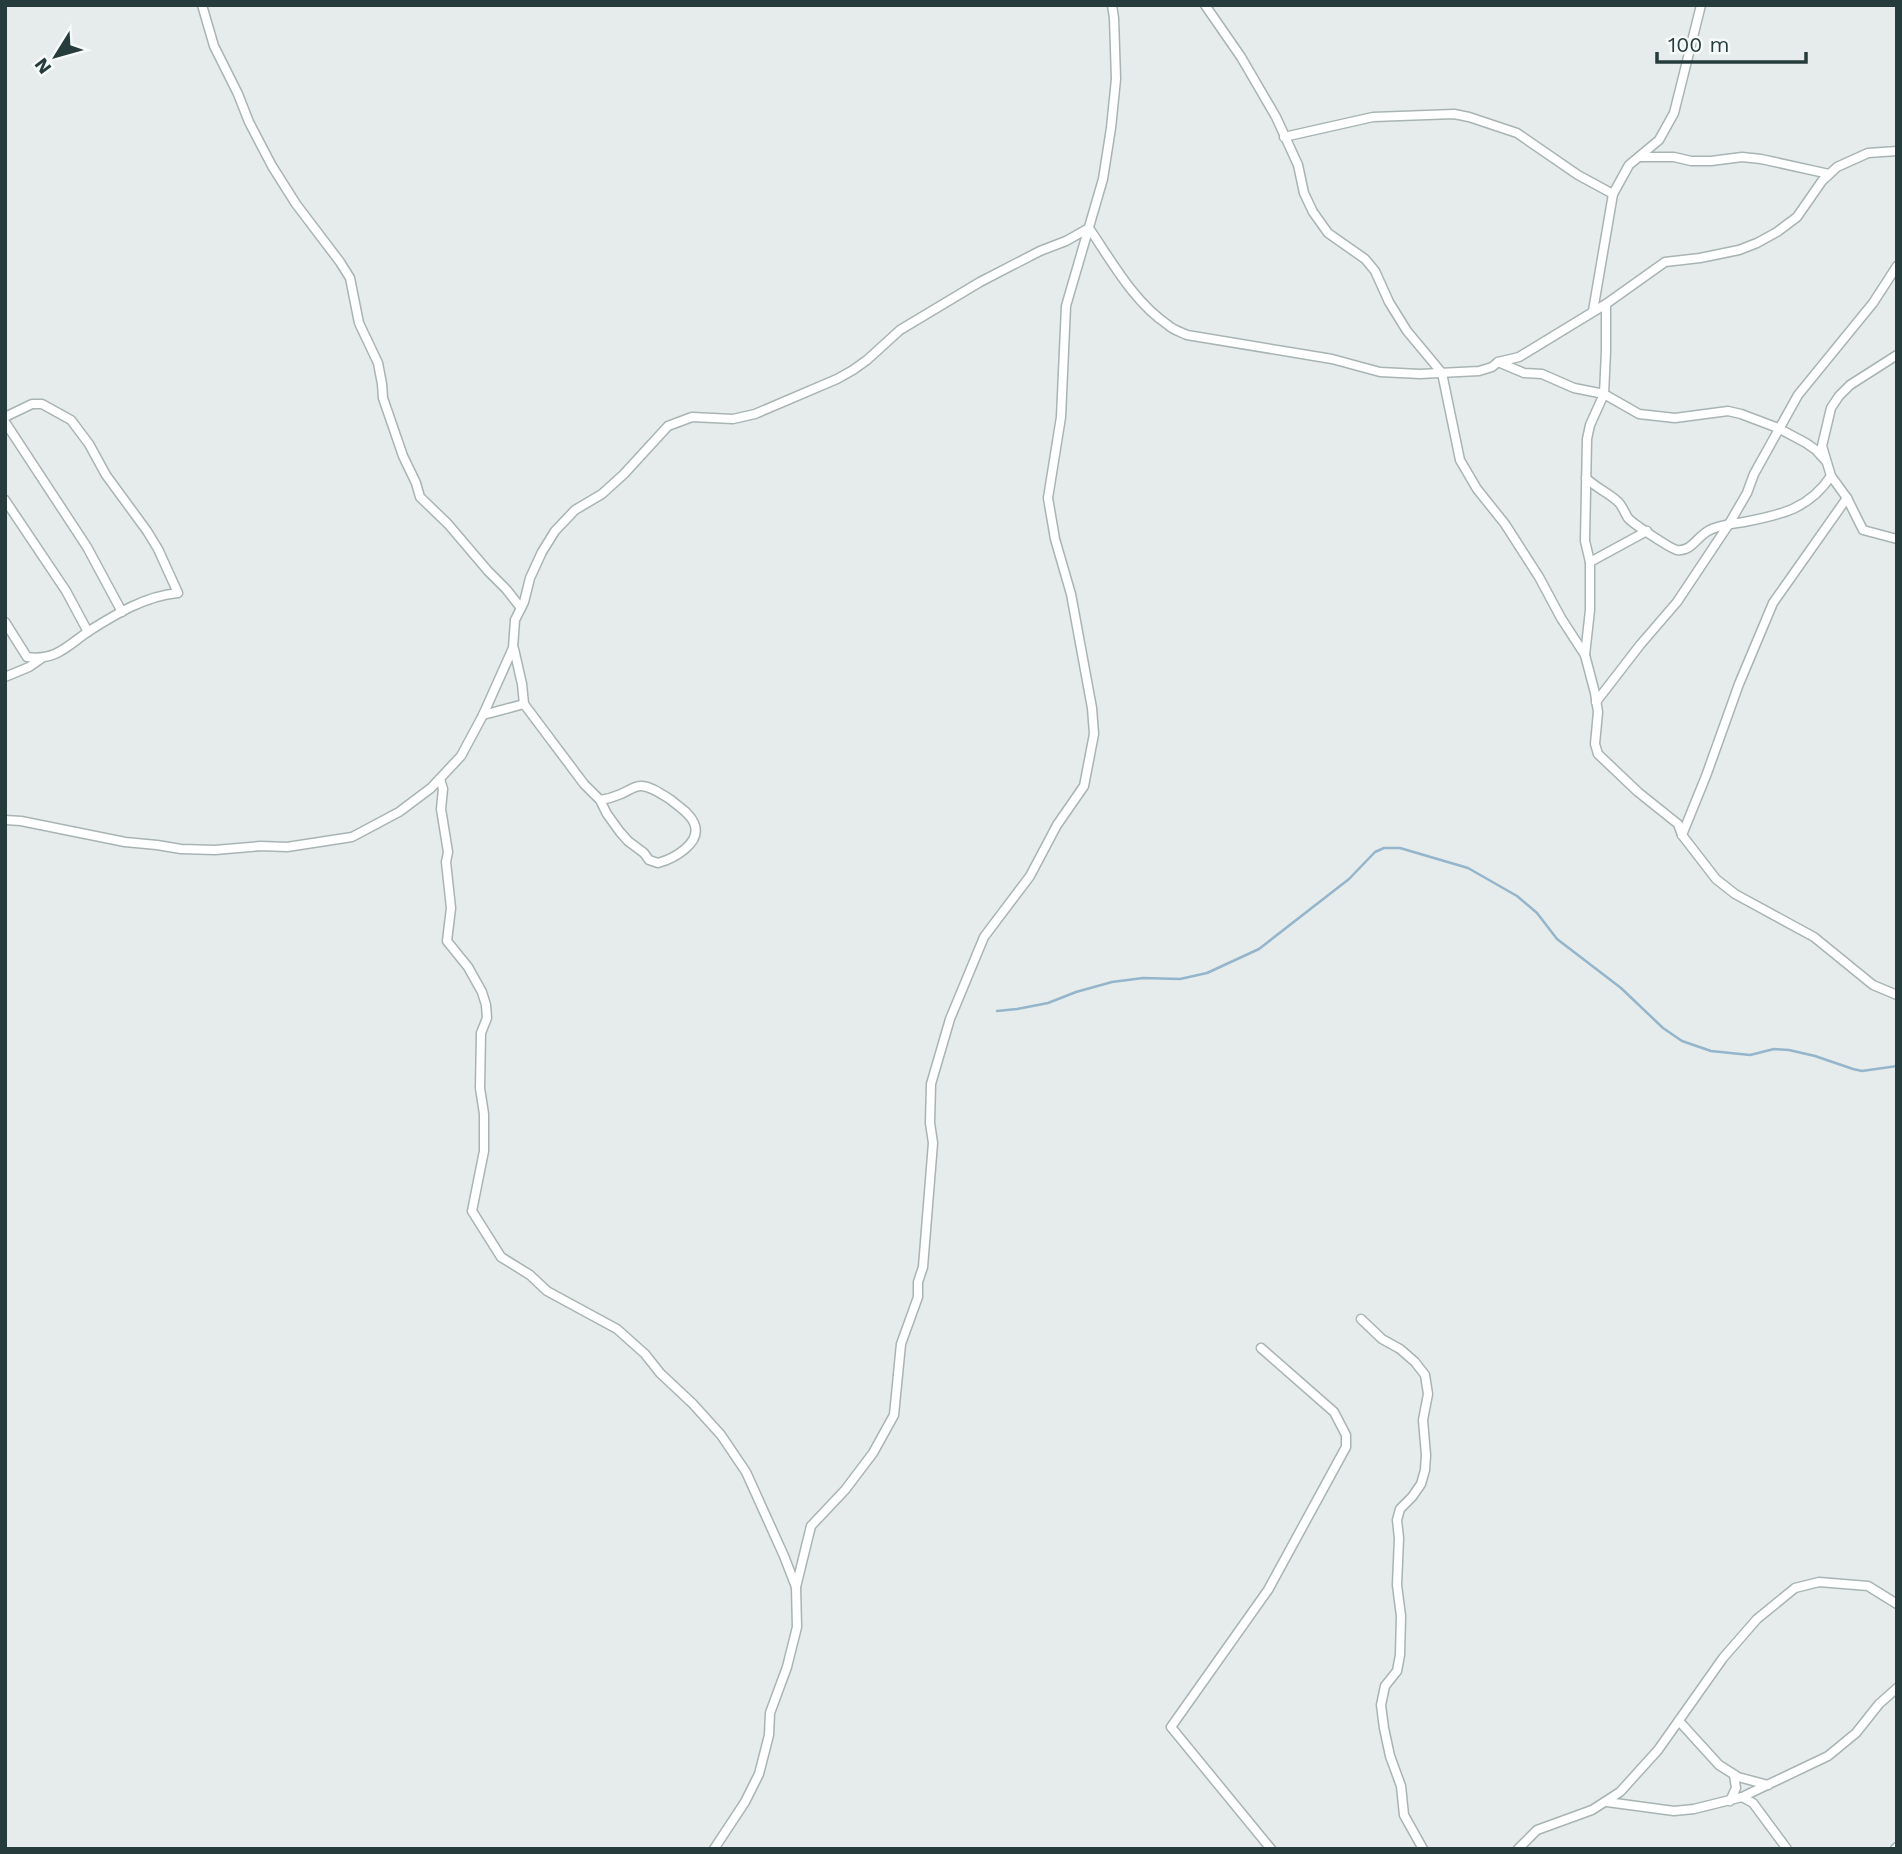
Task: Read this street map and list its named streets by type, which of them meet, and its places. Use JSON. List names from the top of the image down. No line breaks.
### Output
{"scale_bar":"100 m","north":"bottom left"}
